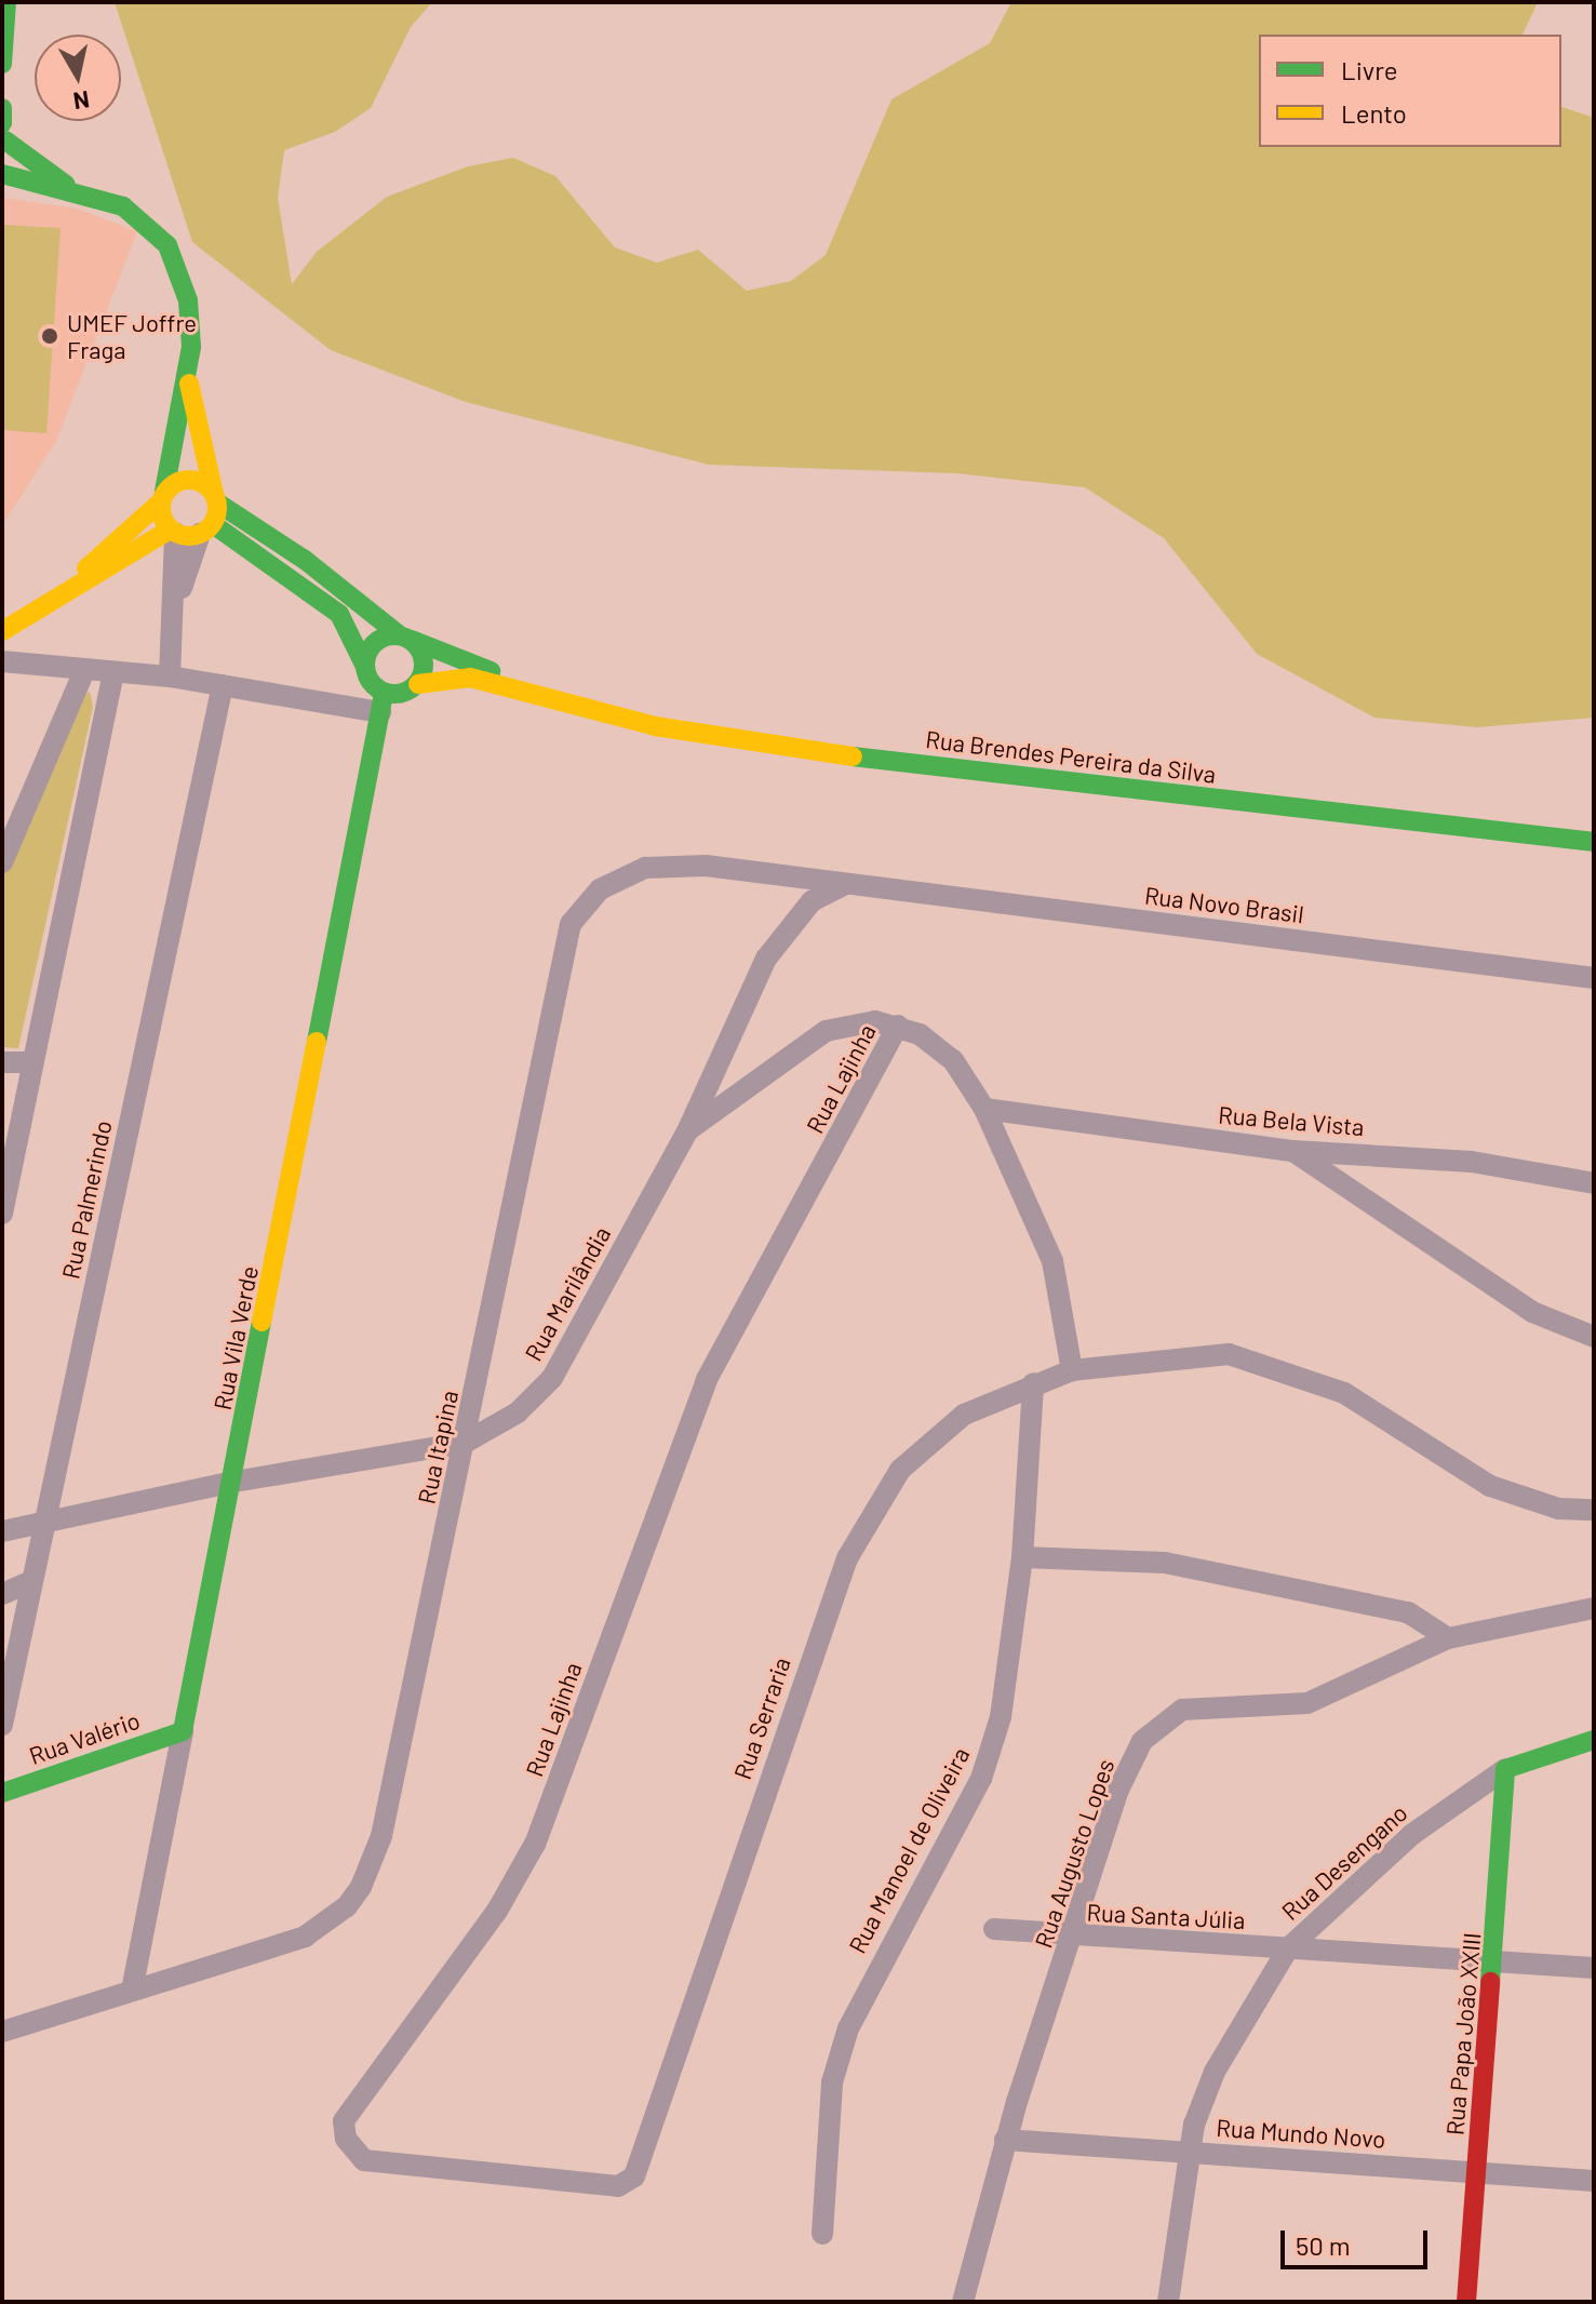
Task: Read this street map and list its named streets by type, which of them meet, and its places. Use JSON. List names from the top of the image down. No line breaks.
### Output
{"streets":{"main road":["Rua Brendes Pereira da Silva","Rua Vila Verde","Rua Valério","Rua Desengano","Rua Papa João XXIII"],"street":["Rua Novo Brasil","Rua Lajinha","Rua Bela Vista","Rua Palmerindo","Rua Marilândia","Rua Itapina","Rua Serraria","Rua Manoel de Oliveira","Rua Augusto Lopes","Rua Santa Júlia","Rua Mundo Novo"]},"crossings":[["Rua Brendes Pereira da Silva","Rua Vila Verde"],["Rua Novo Brasil","Rua Marilândia"],["Rua Novo Brasil","Rua Itapina"],["Rua Lajinha","Rua Serraria"],["Rua Palmerindo","Rua Marilândia"],["Rua Marilândia","Rua Vila Verde"],["Rua Marilândia","Rua Itapina"],["Rua Vila Verde","Rua Itapina"],["Rua Vila Verde","Rua Valério"],["Rua Serraria","Rua Manoel de Oliveira"],["Rua Augusto Lopes","Rua Santa Júlia"],["Rua Augusto Lopes","Rua Mundo Novo"],["Rua Desengano","Rua Santa Júlia"],["Rua Desengano","Rua Papa João XXIII"],["Rua Desengano","Rua Mundo Novo"],["Rua Santa Júlia","Rua Papa João XXIII"],["Rua Papa João XXIII","Rua Mundo Novo"]],"places":["UMEF Joffre Fraga"],"legend":["Livre","Lento"],"scale_bar":"50 m","north":"bottom"}
